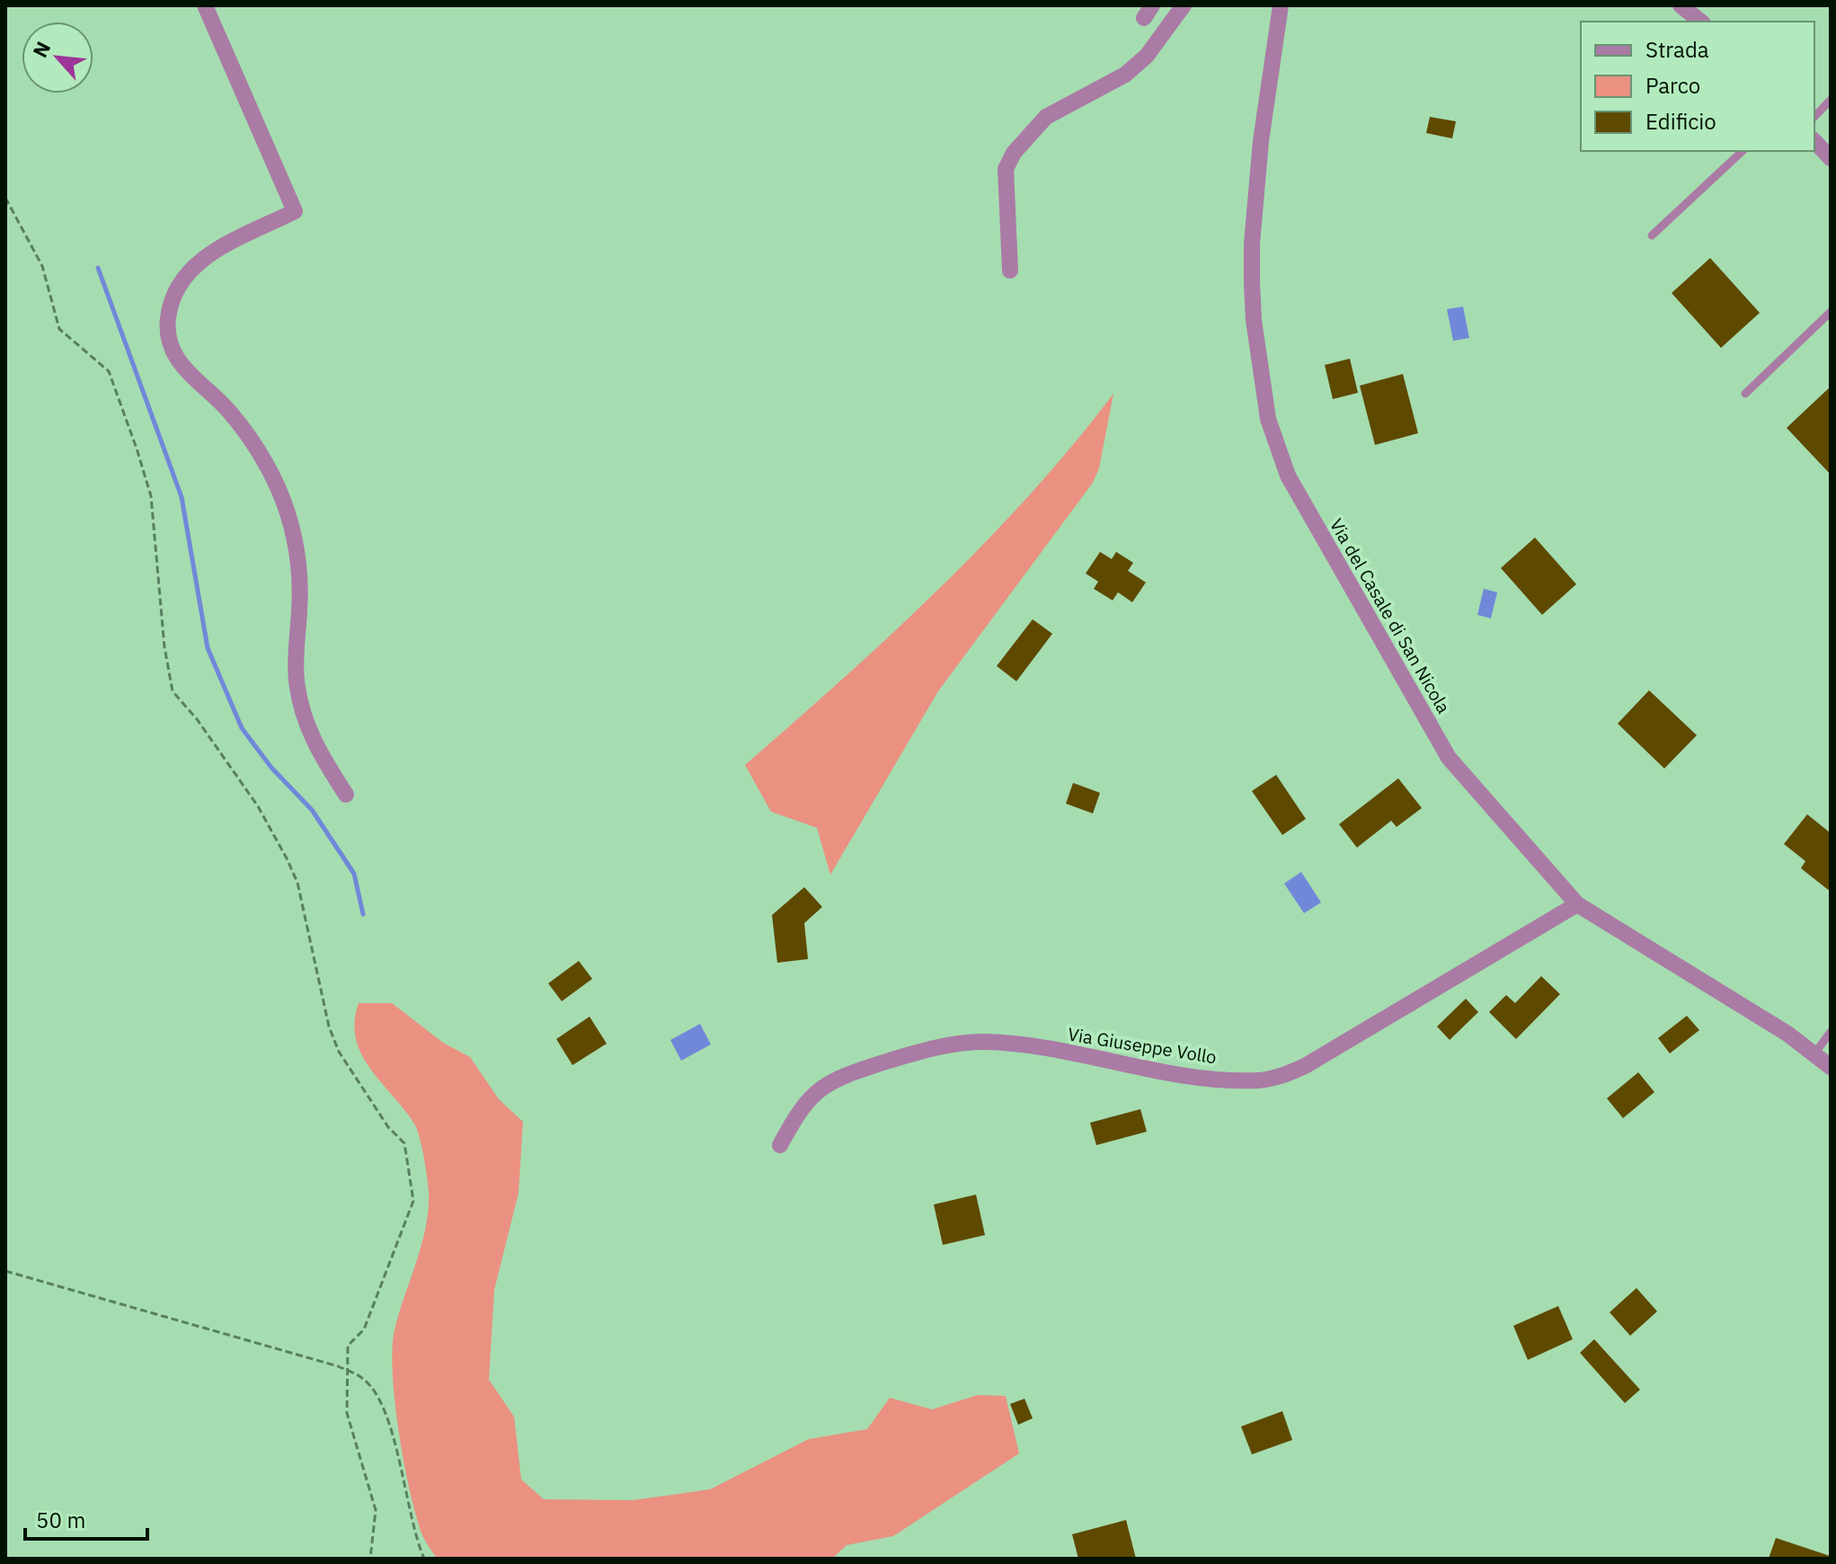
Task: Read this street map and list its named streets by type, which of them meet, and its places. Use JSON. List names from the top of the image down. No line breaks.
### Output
{"streets":{"street":["Via del Casale di San Nicola","Via Giuseppe Vollo"]},"crossings":[["Via del Casale di San Nicola","Via Giuseppe Vollo"]],"legend":["Strada","Parco","Edificio"],"scale_bar":"50 m","north":"top left"}
